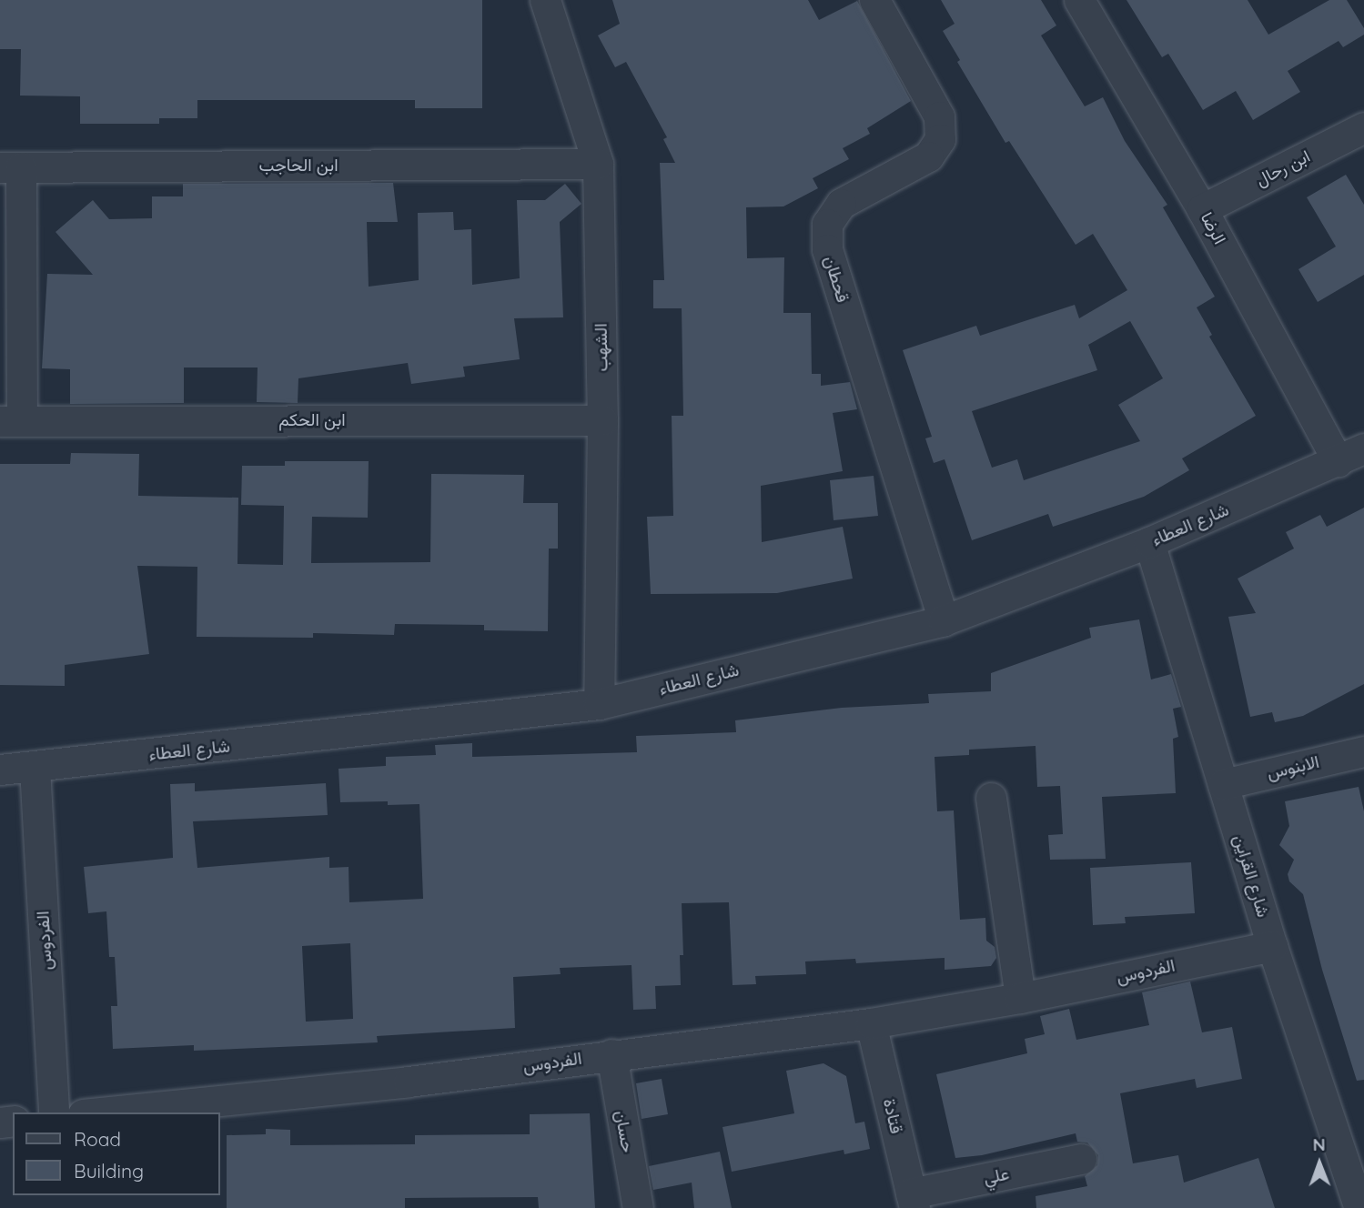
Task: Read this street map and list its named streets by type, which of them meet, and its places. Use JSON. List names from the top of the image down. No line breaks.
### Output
{"streets":{"street":["ابن الحاجب","ابن رحال","الرضا","قحطان","الشهب","ابن الحكم","شارع العطاء","الابنوس","شارع القراين","الفردوس","قتادة","حسان","علي"]},"crossings":[["ابن الحاجب","الشهب"],["ابن الحاجب","ابن الحكم"],["ابن رحال","الرضا"],["الرضا","شارع العطاء"],["قحطان","شارع العطاء"],["الشهب","ابن الحكم"],["الشهب","شارع العطاء"],["شارع العطاء","شارع القراين"],["شارع العطاء","الفردوس"],["الابنوس","شارع القراين"],["شارع القراين","الفردوس"],["الفردوس","قتادة"],["الفردوس","حسان"],["قتادة","علي"]],"legend":["Road","Building"],"north":"top"}
